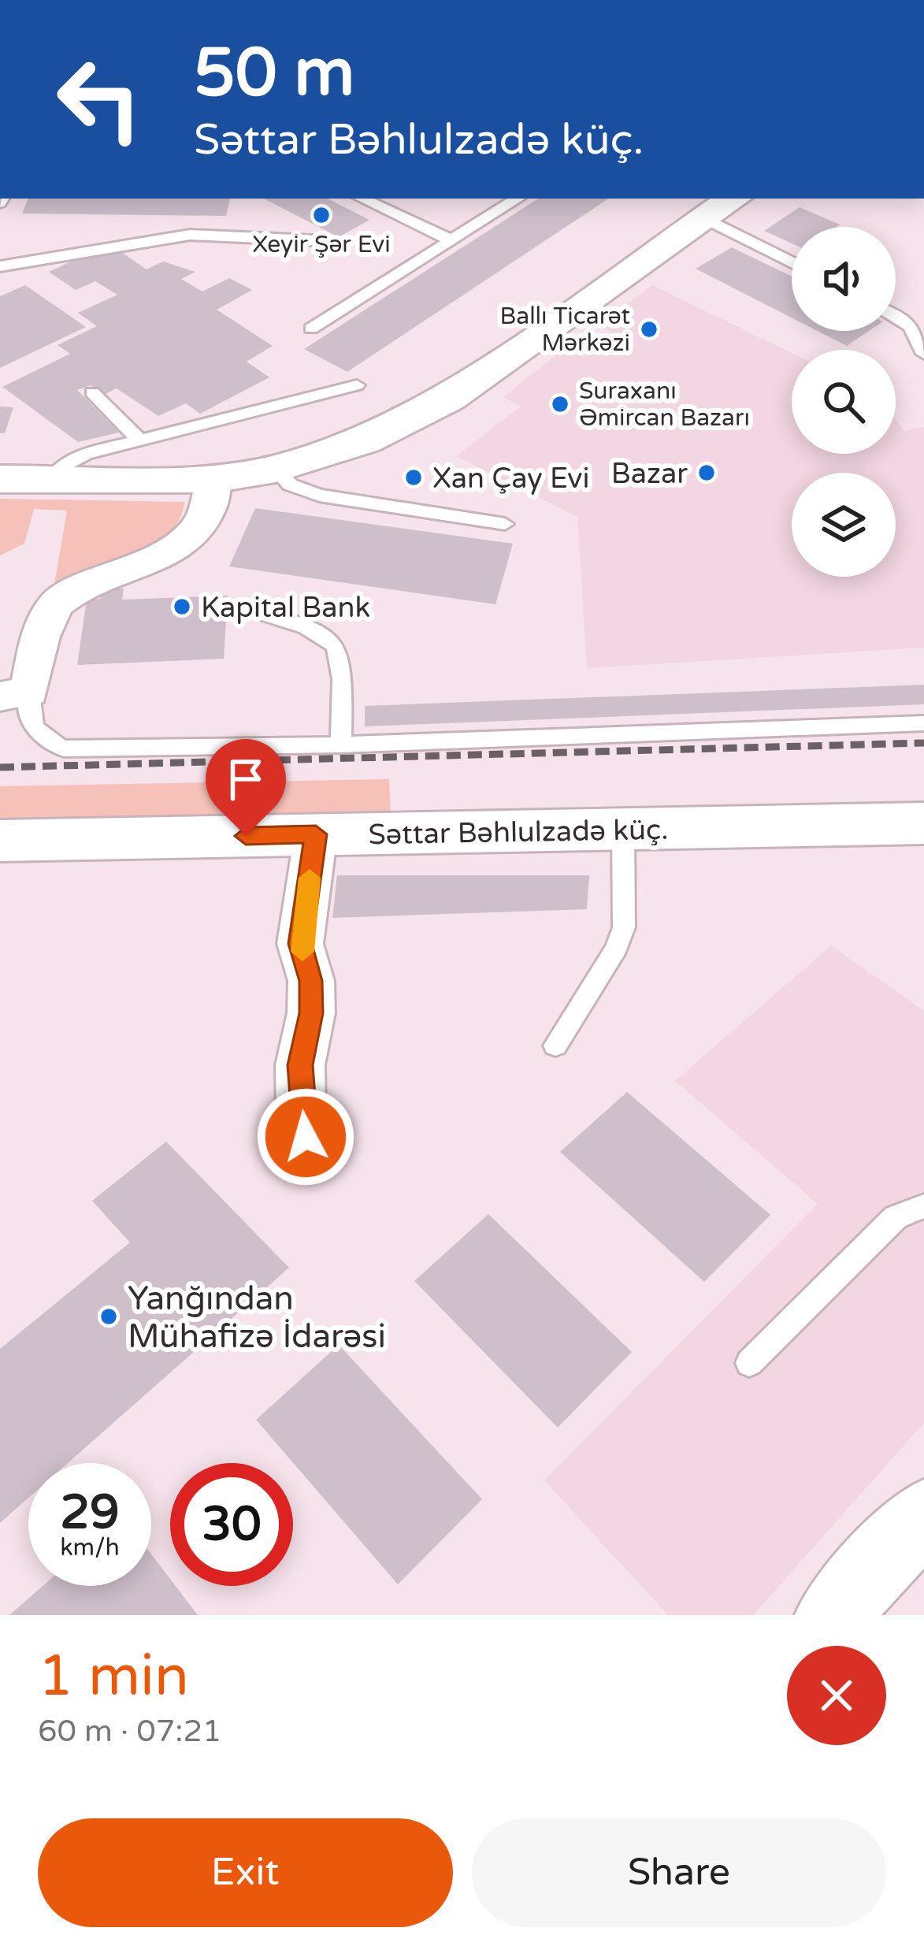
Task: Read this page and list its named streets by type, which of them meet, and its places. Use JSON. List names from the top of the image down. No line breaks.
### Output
{"streets":{"street":["Səttar Bəhlulzadə küç."]},"places":["Xeyir Şər Evi","Ballı Ticarət Mərkəzi","Suraxanı Əmircan Bazarı","Bazar","Xan Çay Evi","Kapital Bank","Yanğından Mühafizə İdarəsi"],"page":{"turn":["50 m","Səttar Bəhlulzadə küç."],"speed":"29 km/h","limit":"30","heading":["1 min","60 m · 07:21"],"buttons":["Exit","Share"]}}
